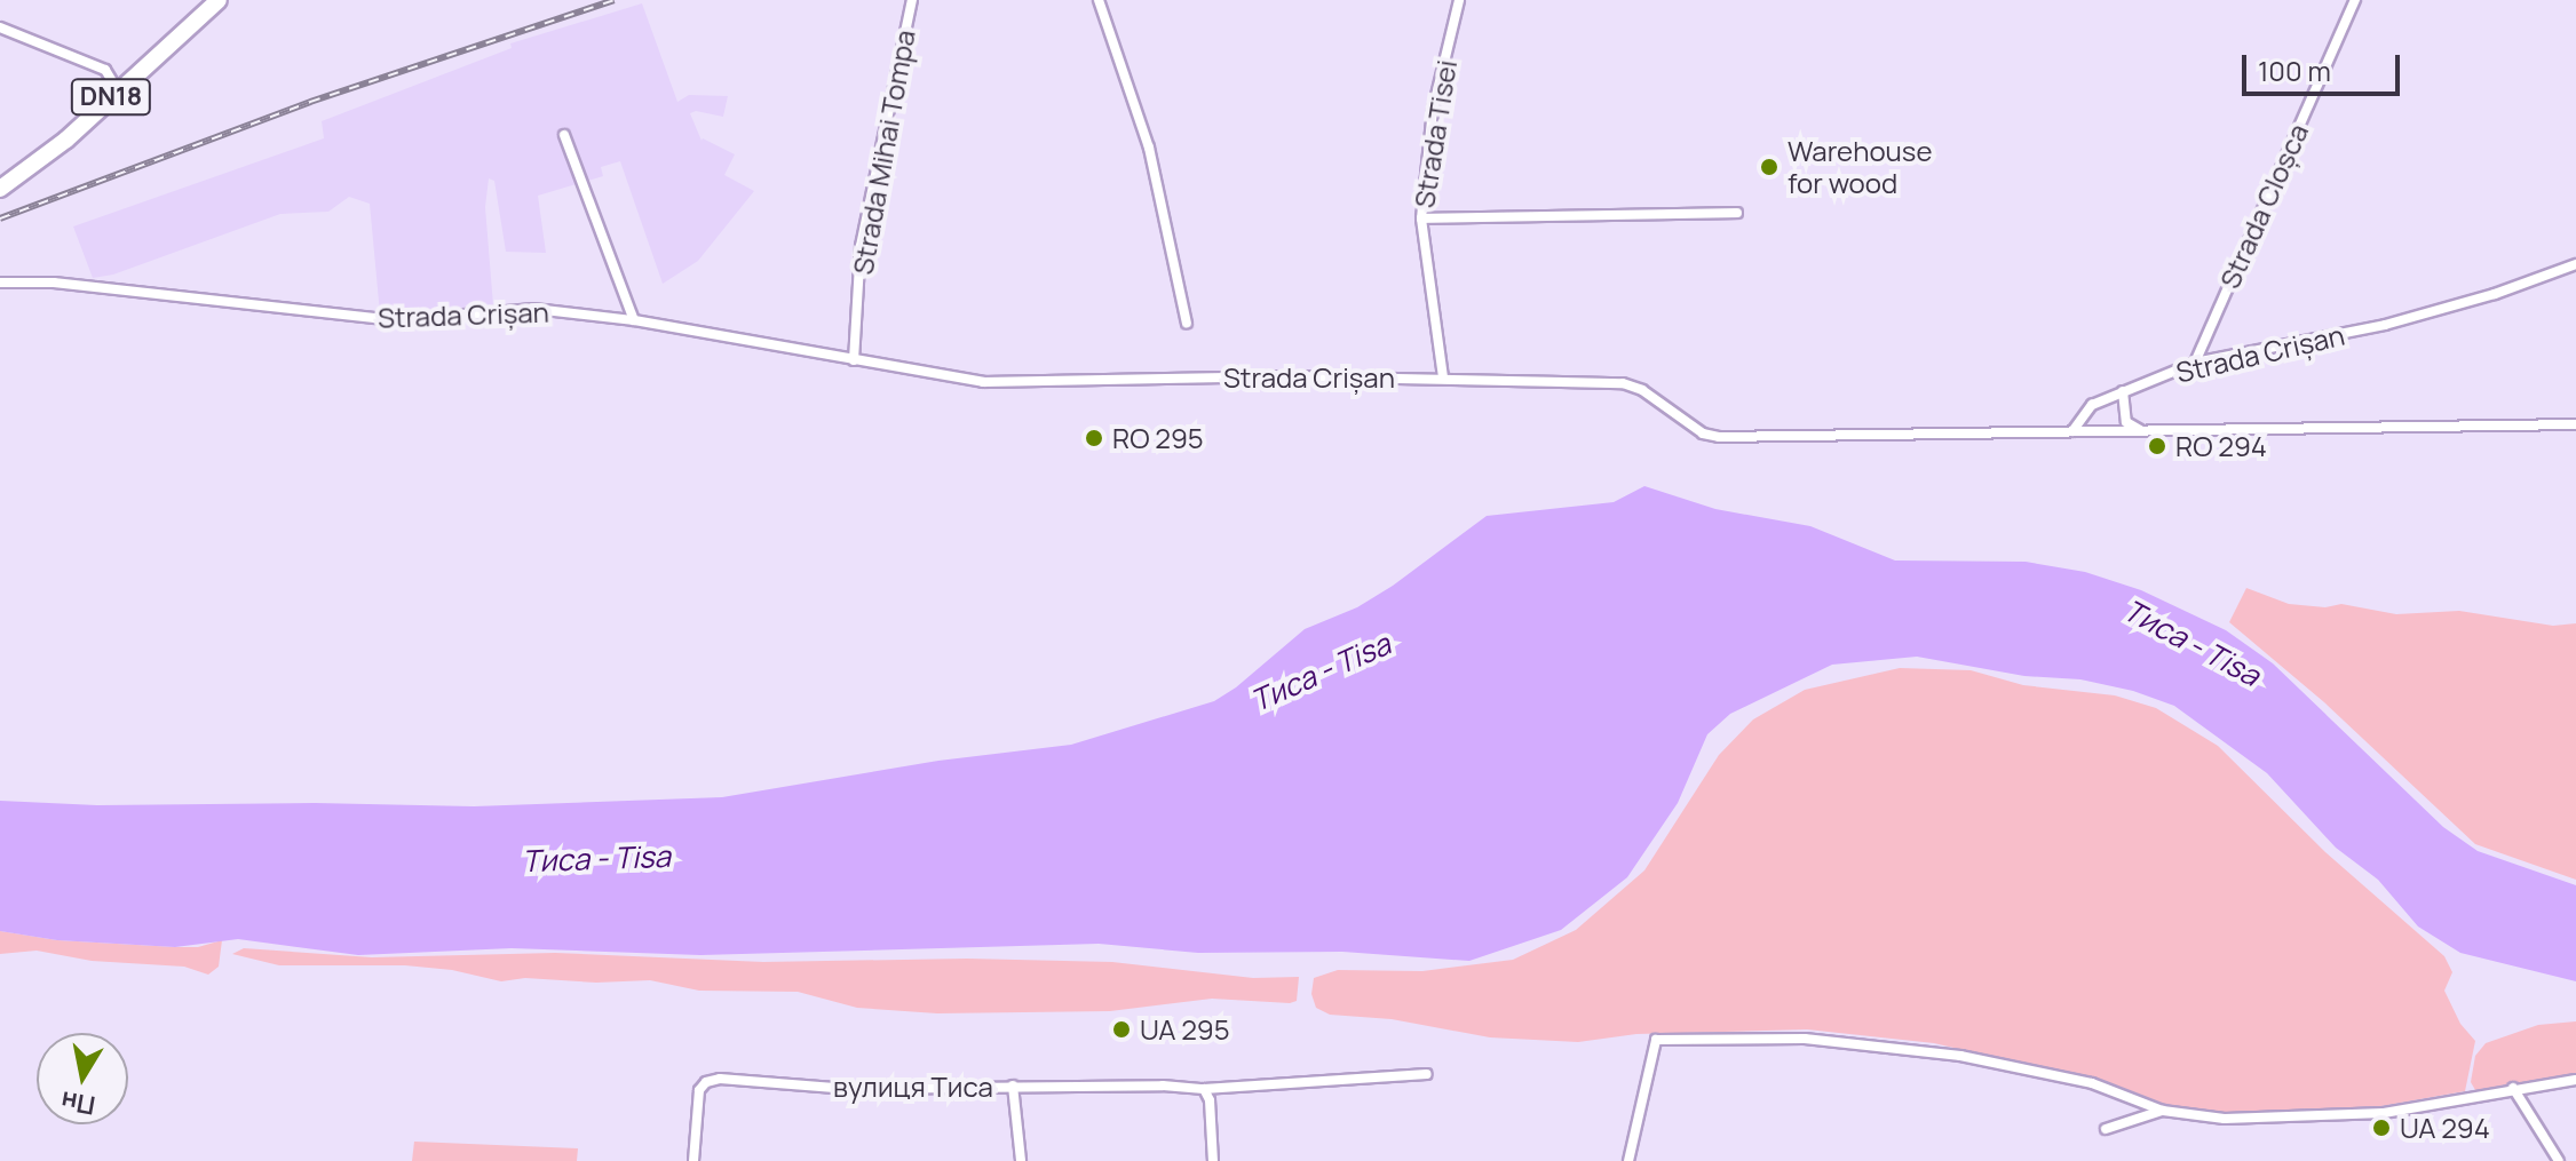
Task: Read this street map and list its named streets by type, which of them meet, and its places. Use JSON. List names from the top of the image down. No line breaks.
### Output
{"streets":{"main road":["DN18"],"street":["Strada Tisei","Strada Mihai Tompa","Strada Cloșca","Strada Crișan","вулиця Тиса"]},"crossings":[["Strada Tisei","Strada Crișan"],["Strada Mihai Tompa","Strada Crișan"],["Strada Cloșca","Strada Crișan"]],"water":["Тиса - Tisa"],"places":["Warehouse for wood","RO 295","RO 294","UA 295","UA 294"],"scale_bar":"100 m","north":"bottom"}
